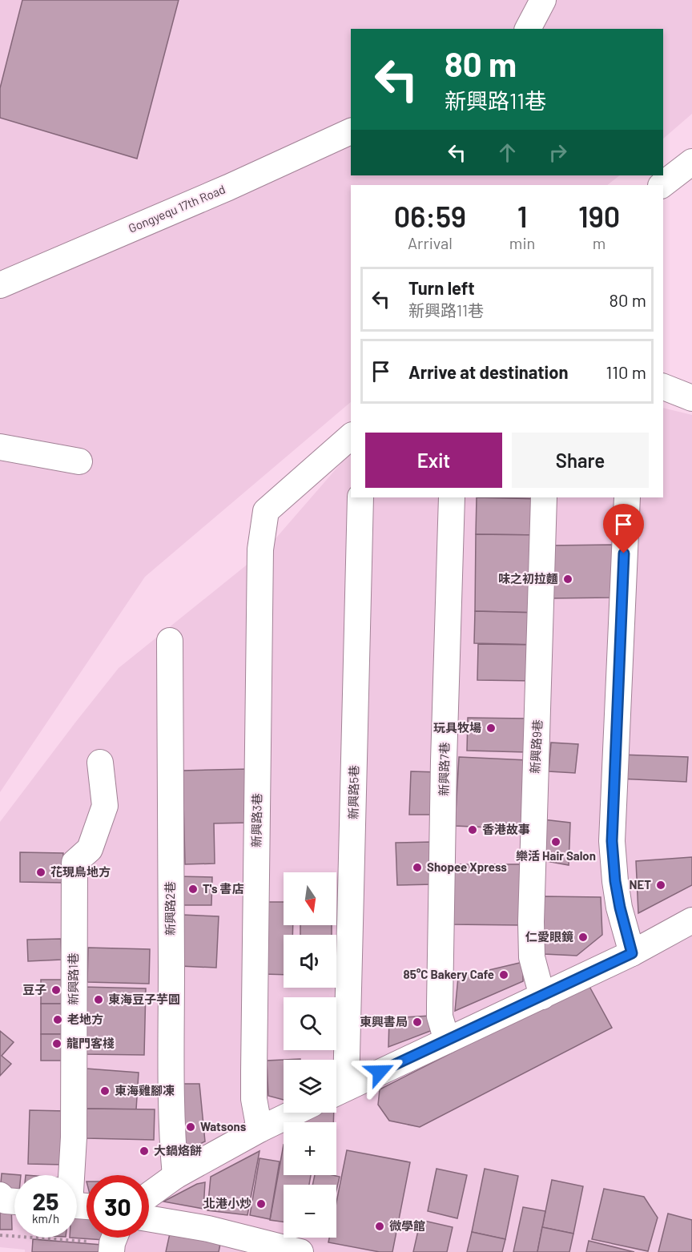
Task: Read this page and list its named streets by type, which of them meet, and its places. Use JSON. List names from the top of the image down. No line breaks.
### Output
{"streets":{"street":["Gongyequ 17th Road","新興路9巷","新興路7巷","新興路5巷","新興路3巷","新興路2巷","新興路1巷"]},"places":["味之初拉麵","玩具牧場","香港故事","樂活 Hair Salon","Shopee Xpress","花現鳥地方","NET","T's 書店","仁愛眼鏡","85°C Bakery Cafe","豆子","東海豆子芋圓","老地方","東興書局","龍門客棧","東海雞腳凍","Watsons","大鍋烙餅","北港小炒","微學館"],"north":"bottom","page":{"turn":["80 m","新興路11巷"],"eta":["06:59","Arrival","1","min","190","m"],"list":[{"name":"Turn left","note":"新興路11巷","value":"80 m"},{"name":"Arrive at destination","value":"110 m"}],"buttons":["Exit","Share"],"map_buttons":["+","−"],"speed":"25 km/h","limit":"30"}}
